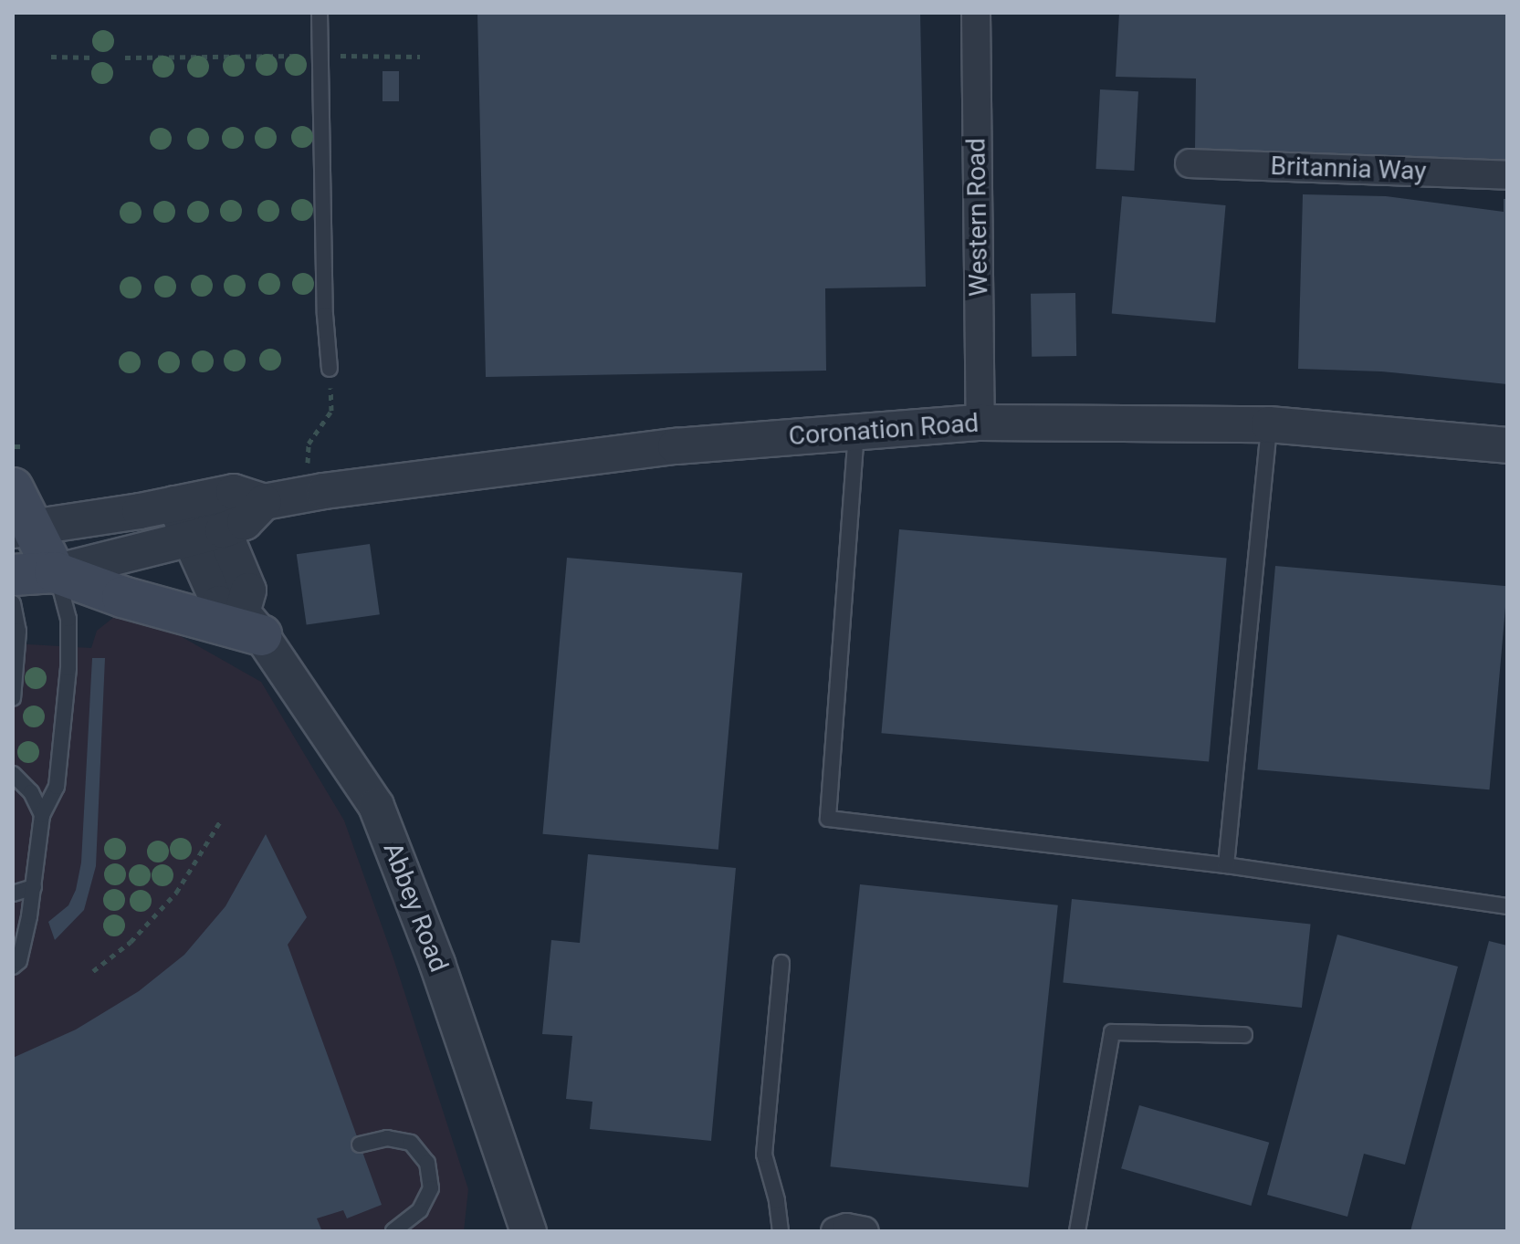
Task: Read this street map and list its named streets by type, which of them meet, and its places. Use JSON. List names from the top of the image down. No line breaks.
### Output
{"streets":{"street":["Britannia Way","Western Road","Coronation Road","Abbey Road"]},"crossings":[["Western Road","Coronation Road"],["Coronation Road","Abbey Road"]]}
